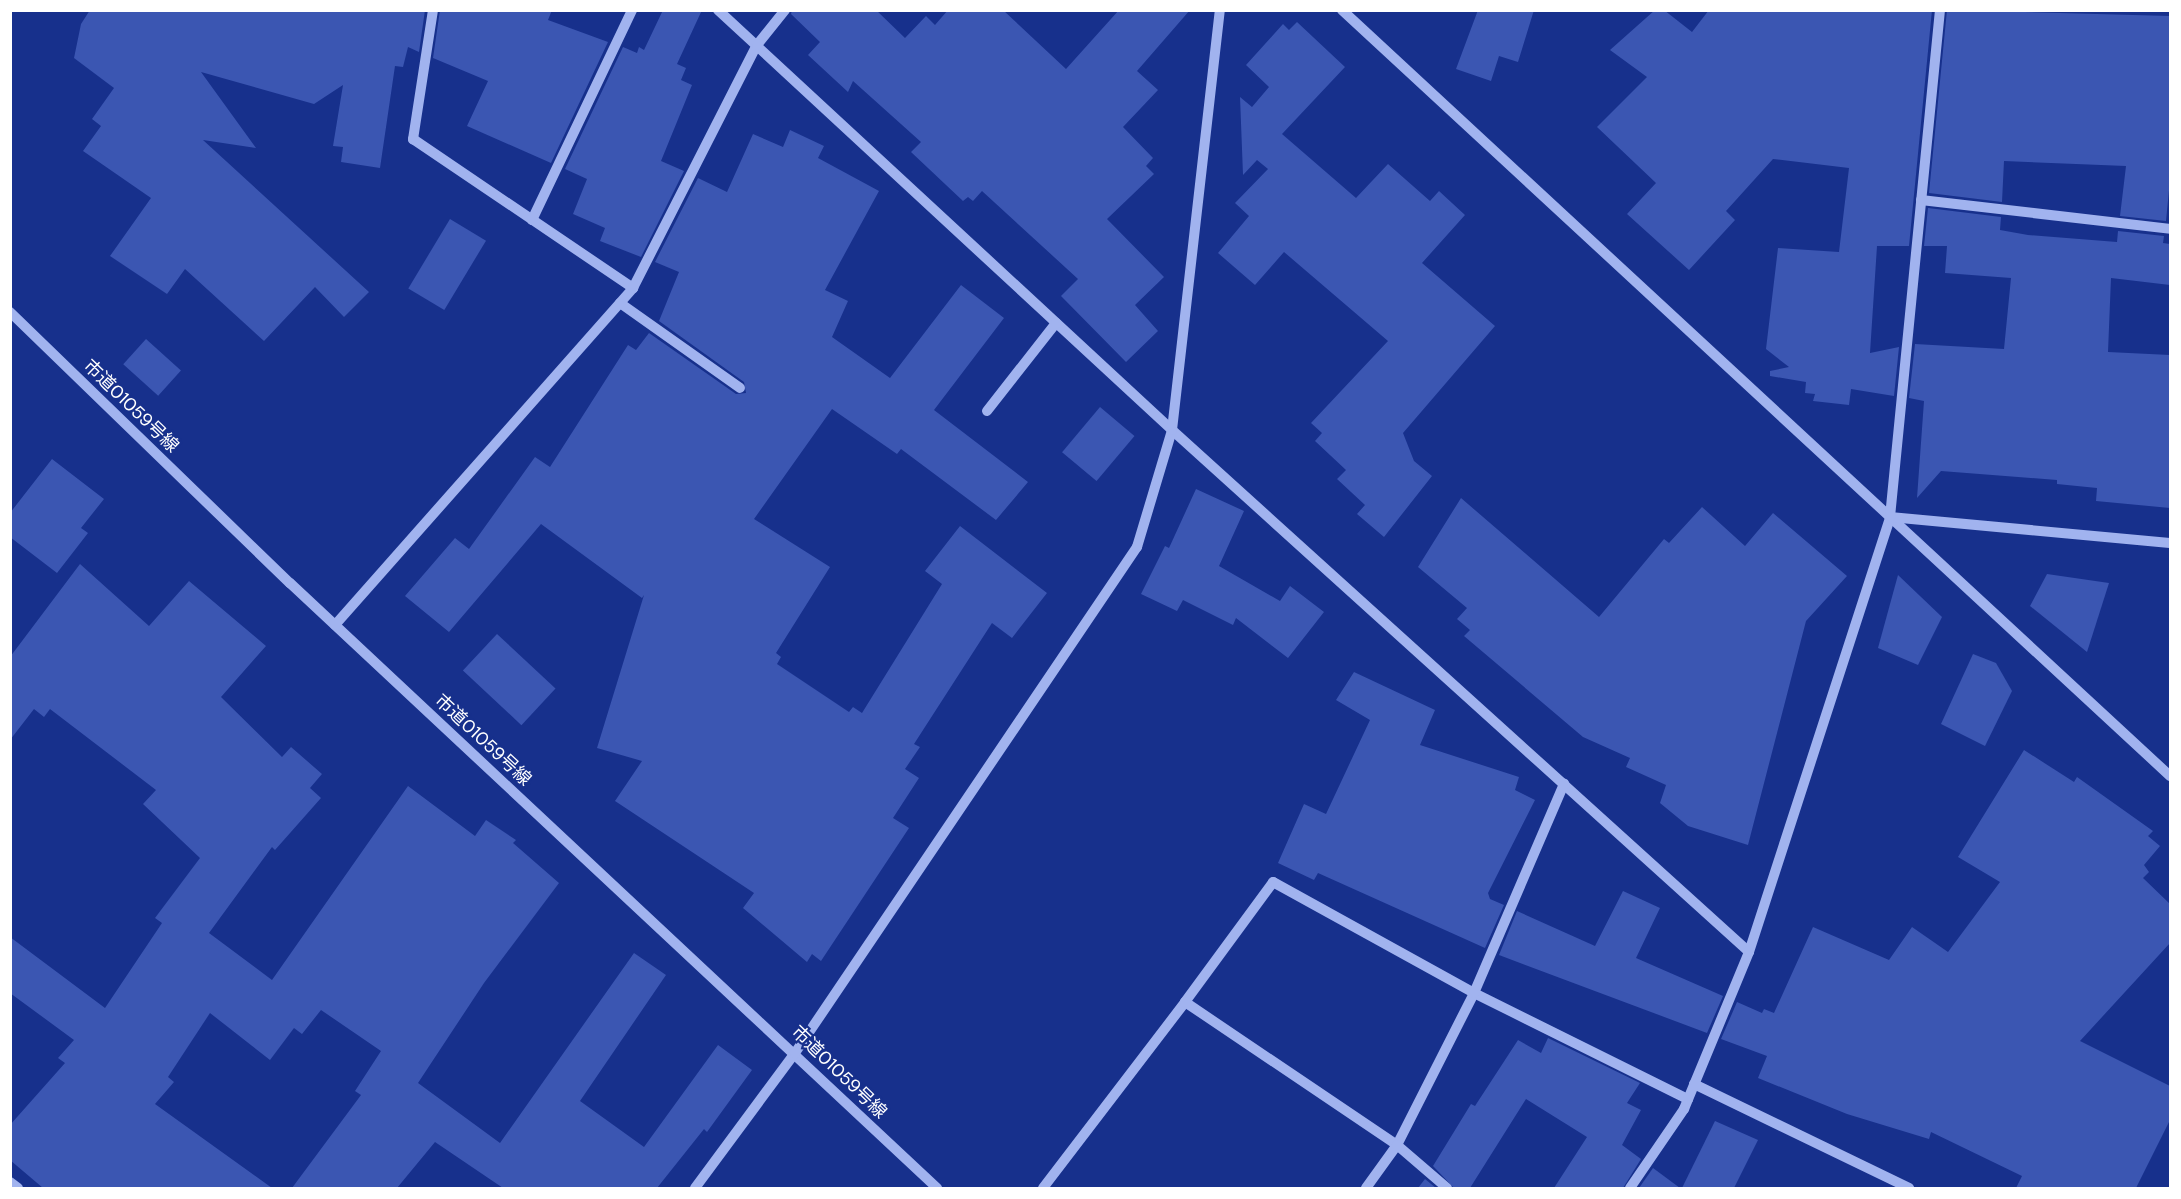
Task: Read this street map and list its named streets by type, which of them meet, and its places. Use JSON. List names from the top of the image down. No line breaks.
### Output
{"streets":{"street":["市道01059号線"]}}
